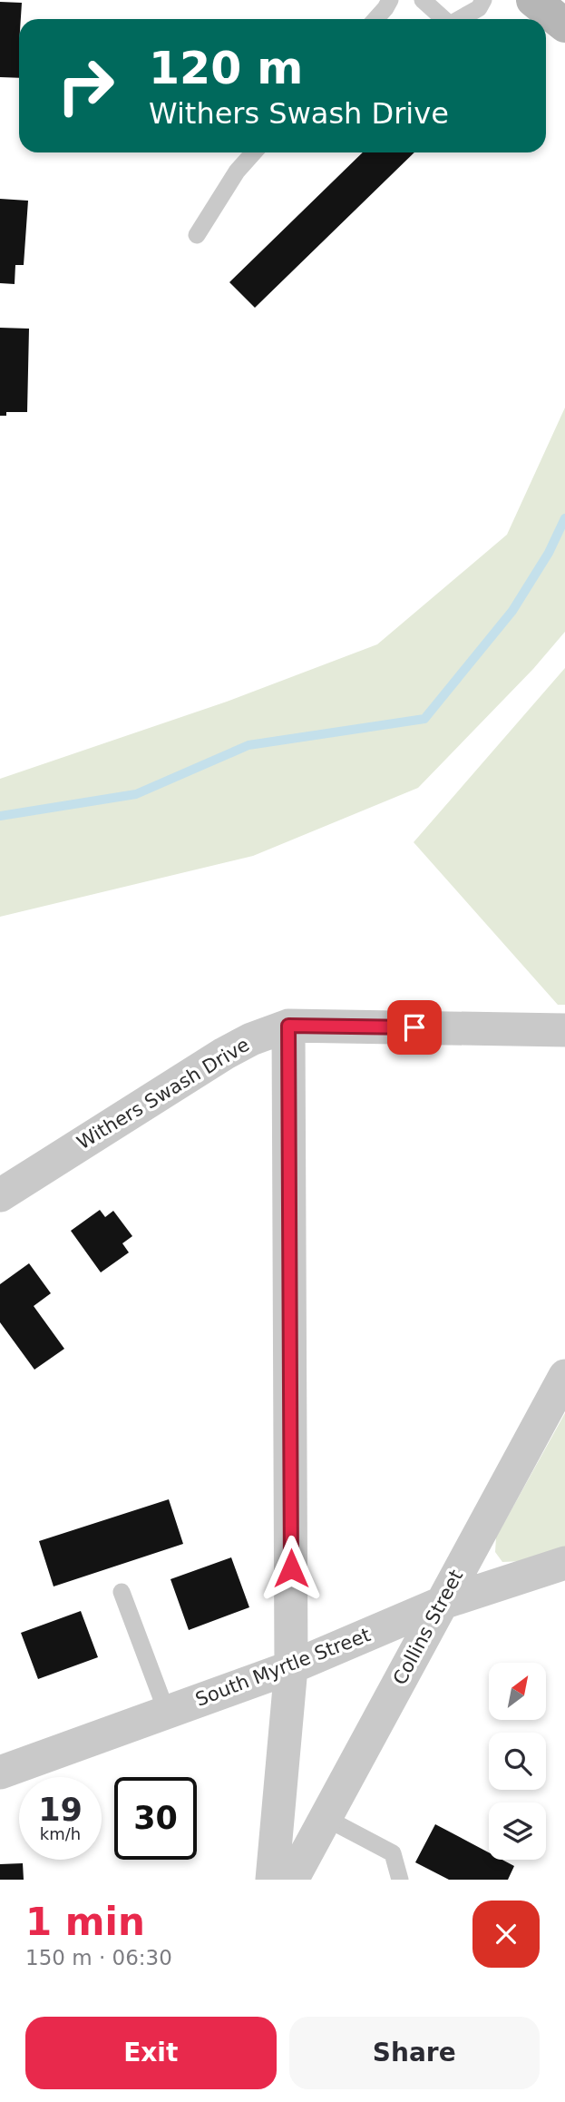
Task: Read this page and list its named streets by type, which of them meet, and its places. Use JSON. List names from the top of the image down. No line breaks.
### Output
{"streets":{"street":["Withers Swash Drive","Collins Street","South Myrtle Street"]},"crossings":[["Collins Street","South Myrtle Street"]],"north":"top right","page":{"turn":["120 m","Withers Swash Drive"],"speed":"19 km/h","limit":"30","heading":["1 min","150 m · 06:30"],"buttons":["Exit","Share"]}}
